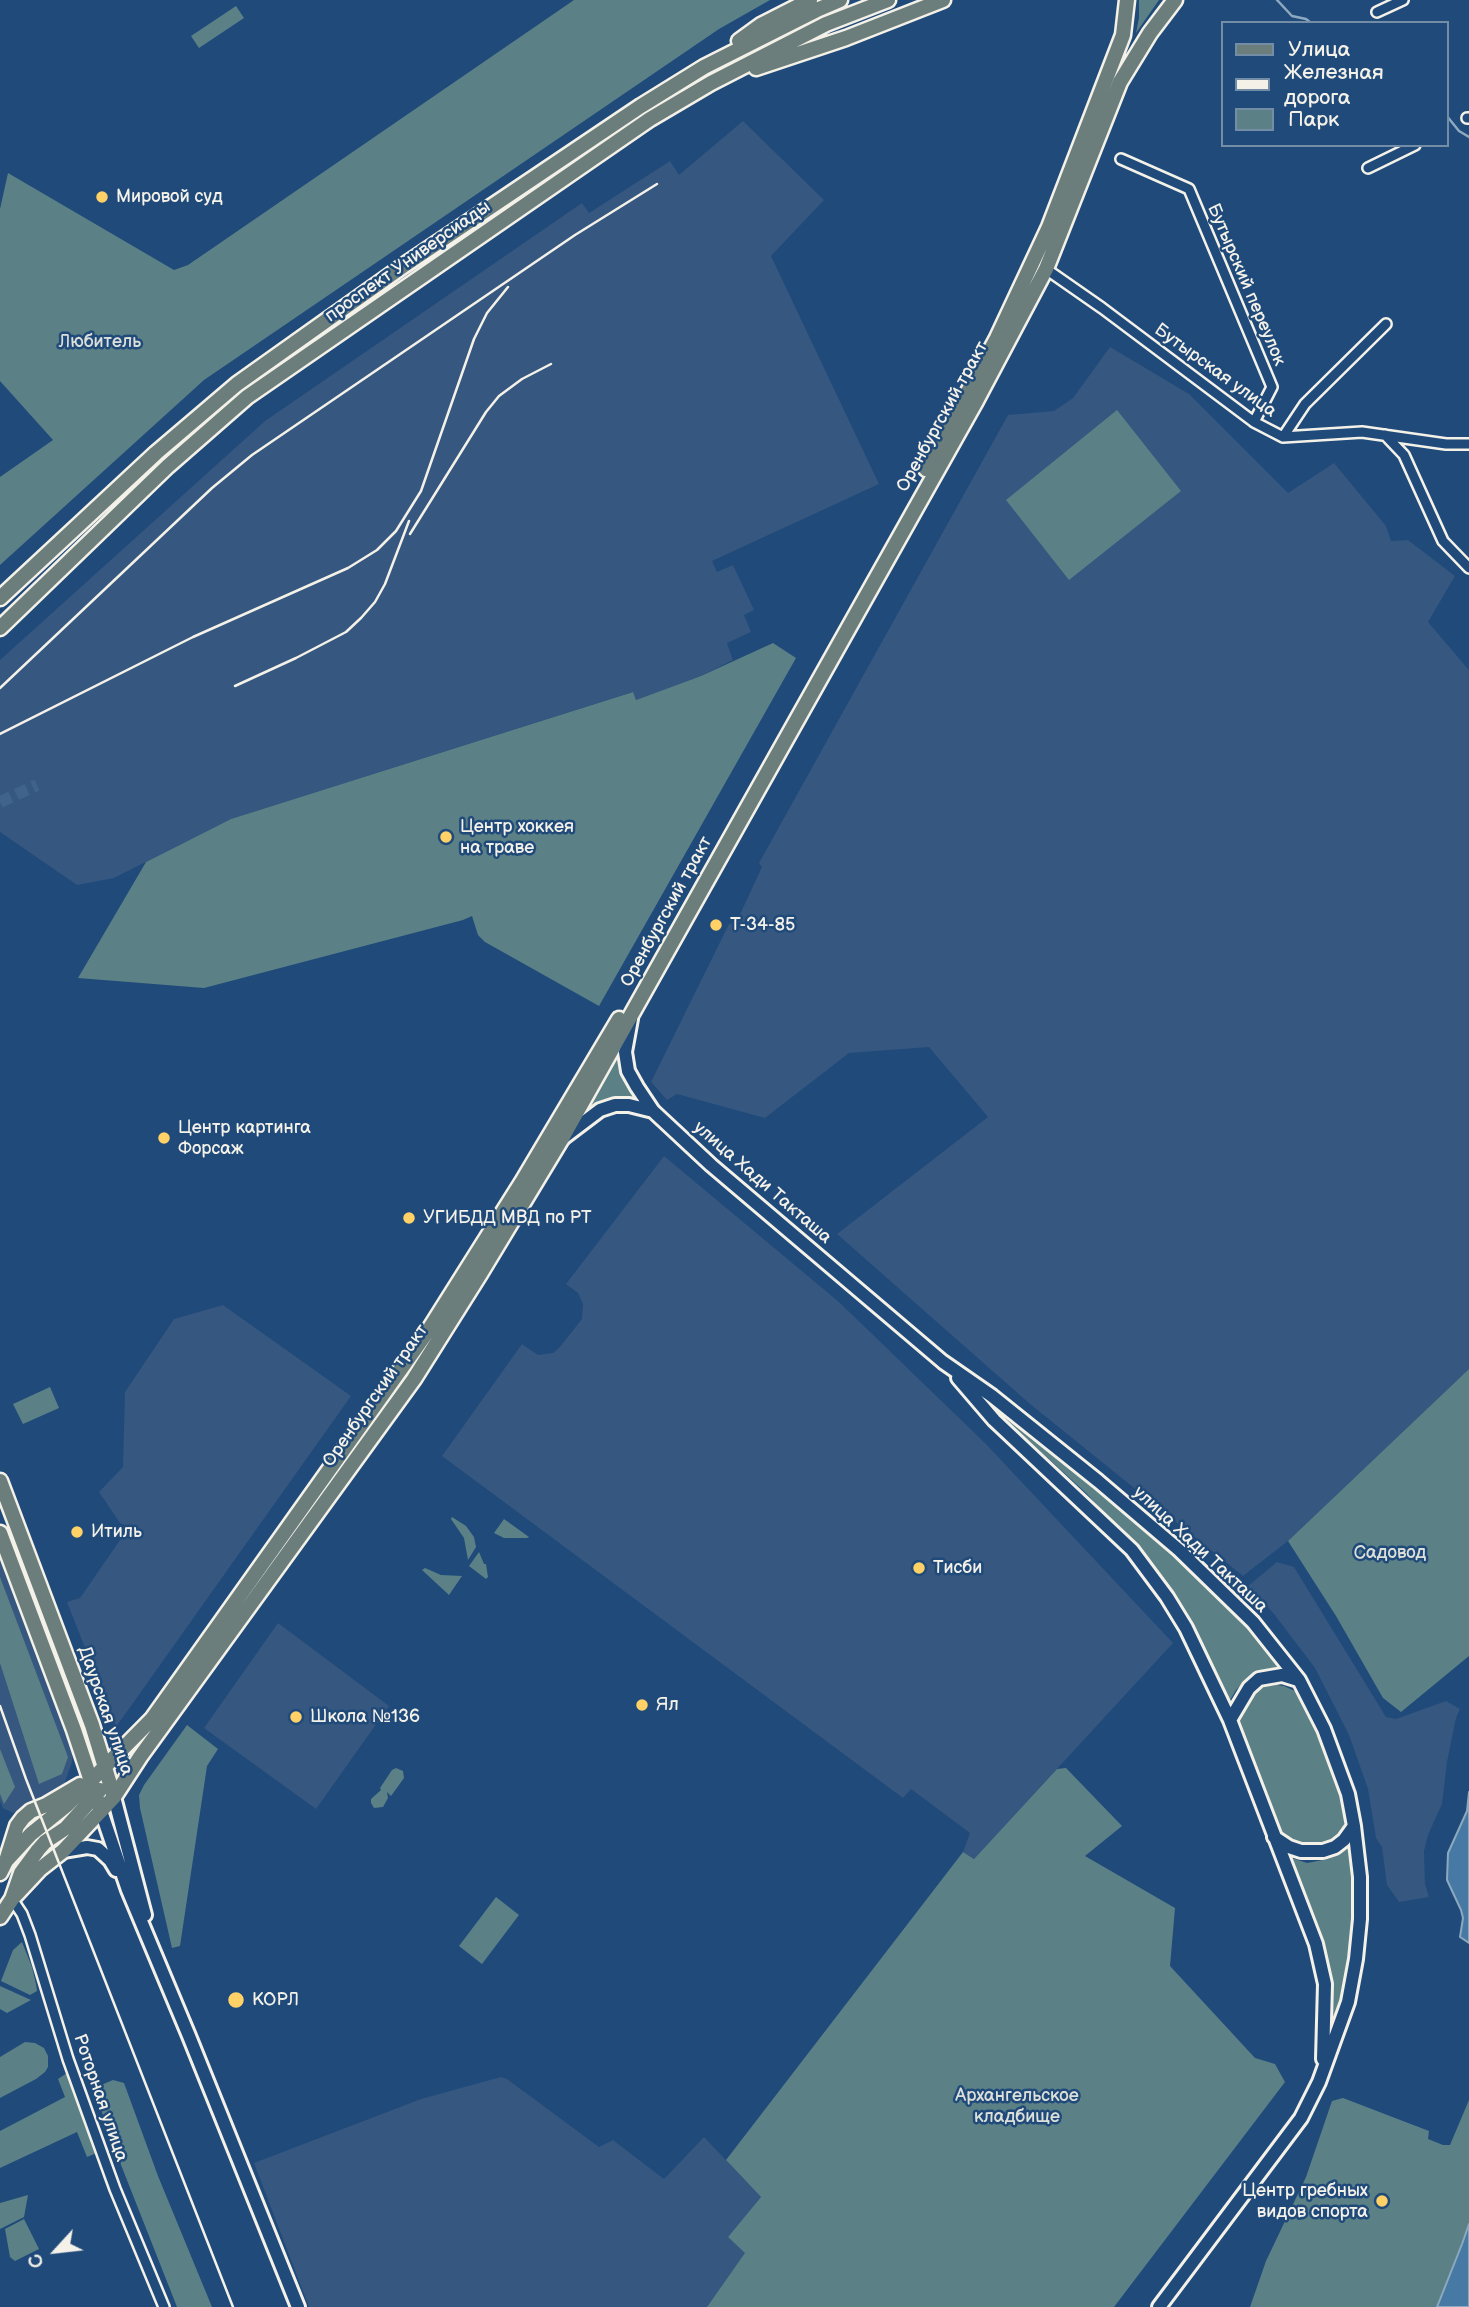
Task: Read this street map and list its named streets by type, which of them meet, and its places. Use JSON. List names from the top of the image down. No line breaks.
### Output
{"streets":{"main road":["проспект Универсиады","Оренбургский тракт","Даурская улица"],"street":["Бутырский переулок","Бутырская улица","улица Хади Такташа","Роторная улица"]},"crossings":[["Бутырский переулок","Бутырская улица"],["Бутырская улица","Оренбургский тракт"],["Оренбургский тракт","улица Хади Такташа"],["Оренбургский тракт","Даурская улица"]],"parks":["Любитель","Садовод","Архангельское кладбище"],"places":["Мировой суд","Центр хоккея на траве","T-34-85","Центр картинга Форсаж","УГИБДД МВД по РТ","Итиль","Тисби","Ял","Школа №136","КОРЛ","Центр гребных видов спорта"],"legend":["Улица","Железная дорога","Парк"],"north":"bottom left"}
